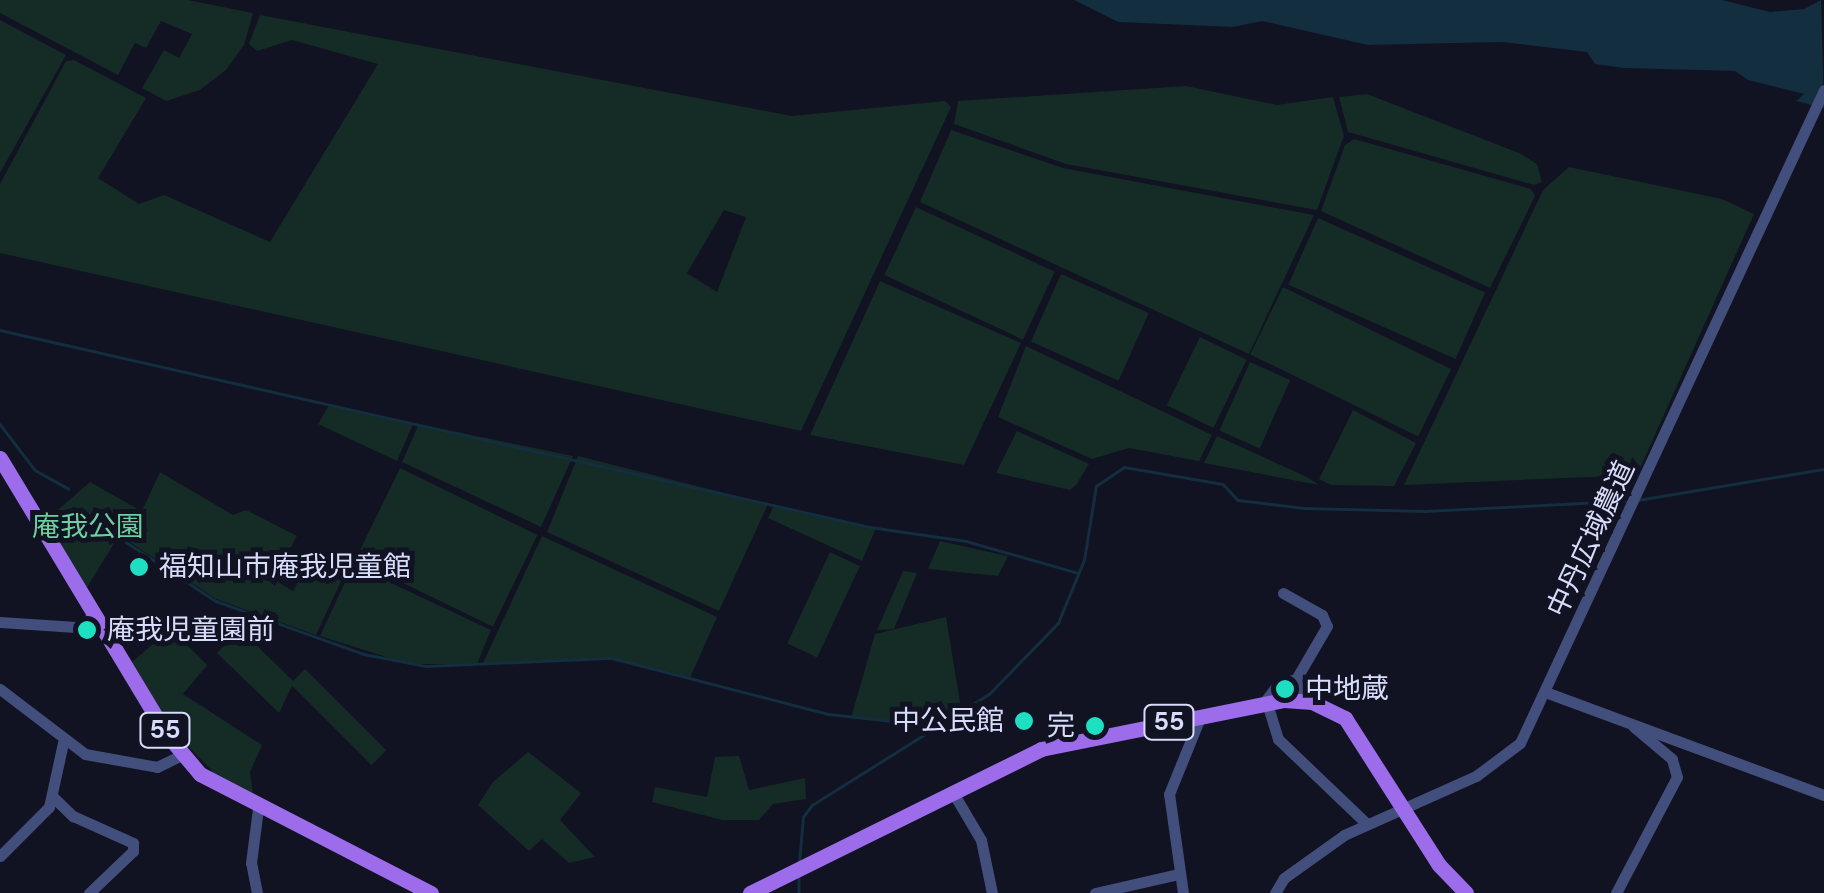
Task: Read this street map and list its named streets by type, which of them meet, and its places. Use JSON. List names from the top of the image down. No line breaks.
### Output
{"streets":{"main road":["55"],"street":["中丹広域農道"]},"crossings":[["中丹広域農道","55"]],"parks":["庵我公園"],"places":["福知山市庵我児童館","庵我児童園前","中地蔵","中公民館","完"]}
